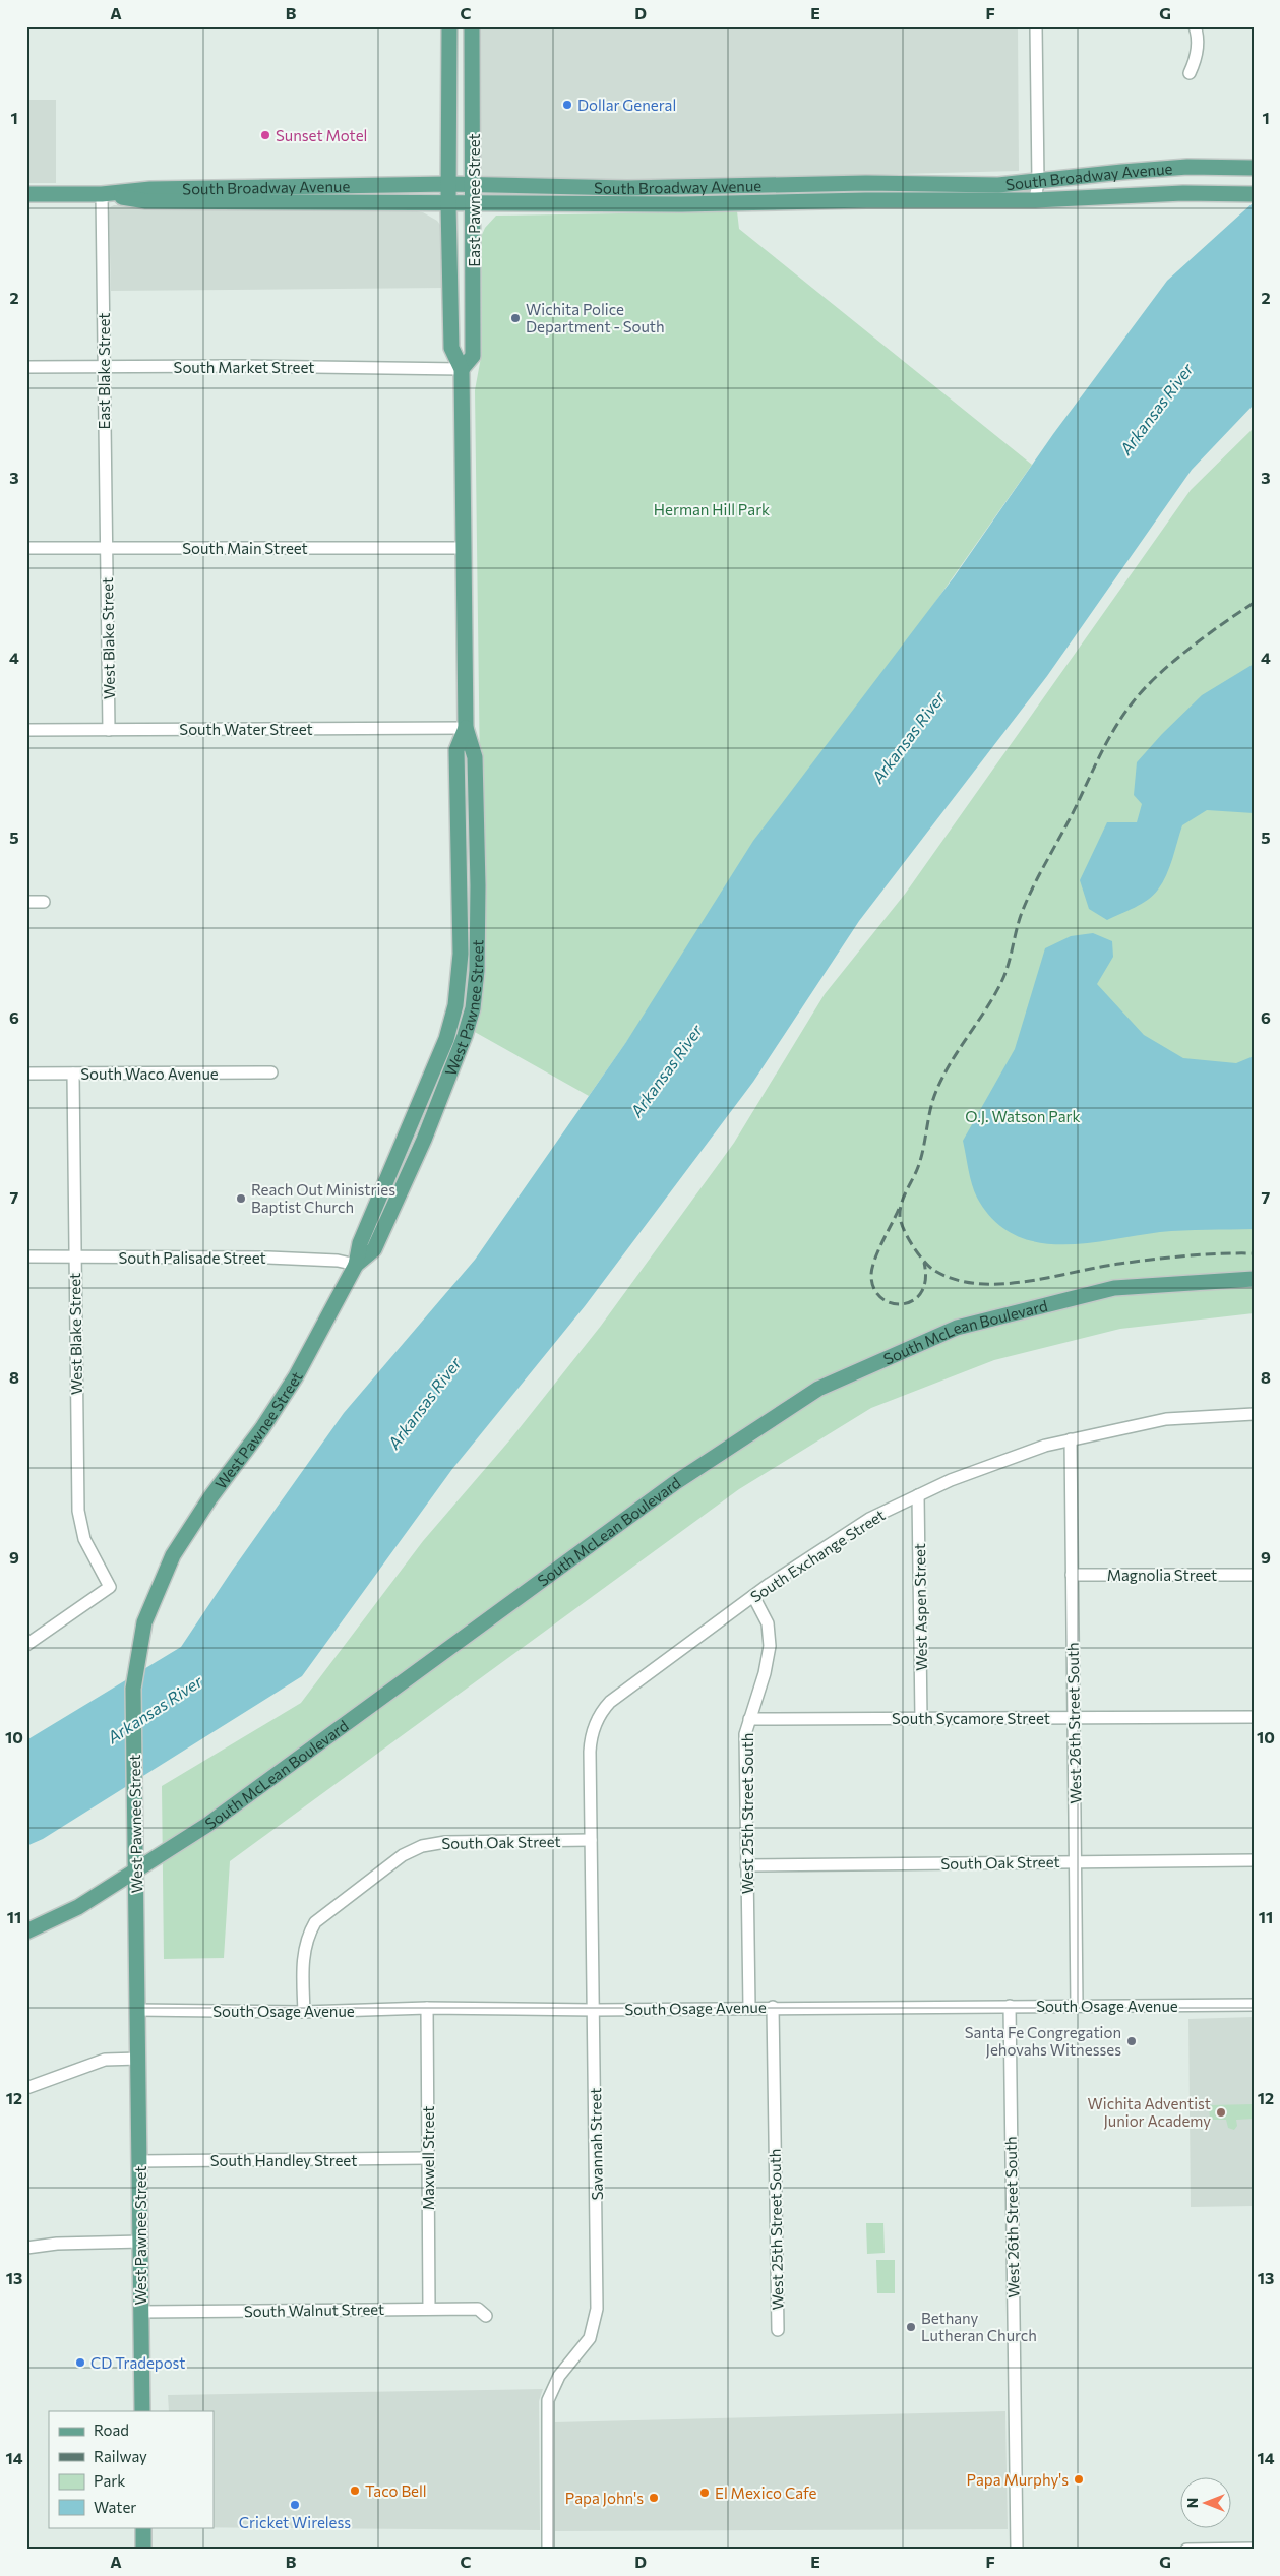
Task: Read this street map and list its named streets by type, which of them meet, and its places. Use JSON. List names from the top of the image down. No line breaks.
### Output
{"streets":{"main road":["South Broadway Avenue","East Pawnee Street","West Pawnee Street","South McLean Boulevard"],"street":["South Market Street","East Blake Street","South Main Street","West Blake Street","South Water Street","South Waco Avenue","South Palisade Street","South Exchange Street","Magnolia Street","West Aspen Street","South Sycamore Street","West 26th Street South","West 25th Street South","South Oak Street","South Osage Avenue","Savannah Street","Maxwell Street","South Handley Street","South Walnut Street"]},"crossings":[["South Broadway Avenue","East Pawnee Street"],["South Broadway Avenue","East Blake Street"],["East Pawnee Street","South Market Street"],["East Pawnee Street","South Main Street"],["East Pawnee Street","West Pawnee Street"],["South Market Street","East Blake Street"],["East Blake Street","South Main Street"],["East Blake Street","West Blake Street"],["South Main Street","West Blake Street"],["South Main Street","West Pawnee Street"],["West Blake Street","South Water Street"],["West Blake Street","South Waco Avenue"],["West Blake Street","South Palisade Street"],["South Water Street","West Pawnee Street"],["West Pawnee Street","South Palisade Street"],["West Pawnee Street","South McLean Boulevard"],["West Pawnee Street","South Osage Avenue"],["West Pawnee Street","South Handley Street"],["West Pawnee Street","South Walnut Street"],["South Exchange Street","West Aspen Street"],["South Exchange Street","West 26th Street South"],["South Exchange Street","West 25th Street South"],["South Exchange Street","Savannah Street"],["Magnolia Street","West 26th Street South"],["West Aspen Street","South Sycamore Street"],["South Sycamore Street","West 26th Street South"],["South Sycamore Street","West 25th Street South"],["West 26th Street South","South Oak Street"],["West 26th Street South","South Osage Avenue"],["West 25th Street South","South Oak Street"],["West 25th Street South","South Osage Avenue"],["South Oak Street","South Osage Avenue"],["South Oak Street","Savannah Street"],["South Osage Avenue","Savannah Street"],["South Osage Avenue","Maxwell Street"],["Maxwell Street","South Handley Street"],["Maxwell Street","South Walnut Street"]],"water":["Arkansas River"],"parks":["Herman Hill Park","O.J. Watson Park"],"places":["Dollar General","Sunset Motel","Wichita Police Department - South","Reach Out Ministries Baptist Church","Santa Fe Congregation Jehovahs Witnesses","Wichita Adventist Junior Academy","Bethany Lutheran Church","CD Tradepost","Papa Murphy's","Taco Bell","El Mexico Cafe","Papa John's","Cricket Wireless"],"legend":["Road","Railway","Park","Water"],"north":"left","grid":{"columns":["A","B","C","D","E","F","G"],"rows":["1","2","3","4","5","6","7","8","9","10","11","12","13","14"]}}
